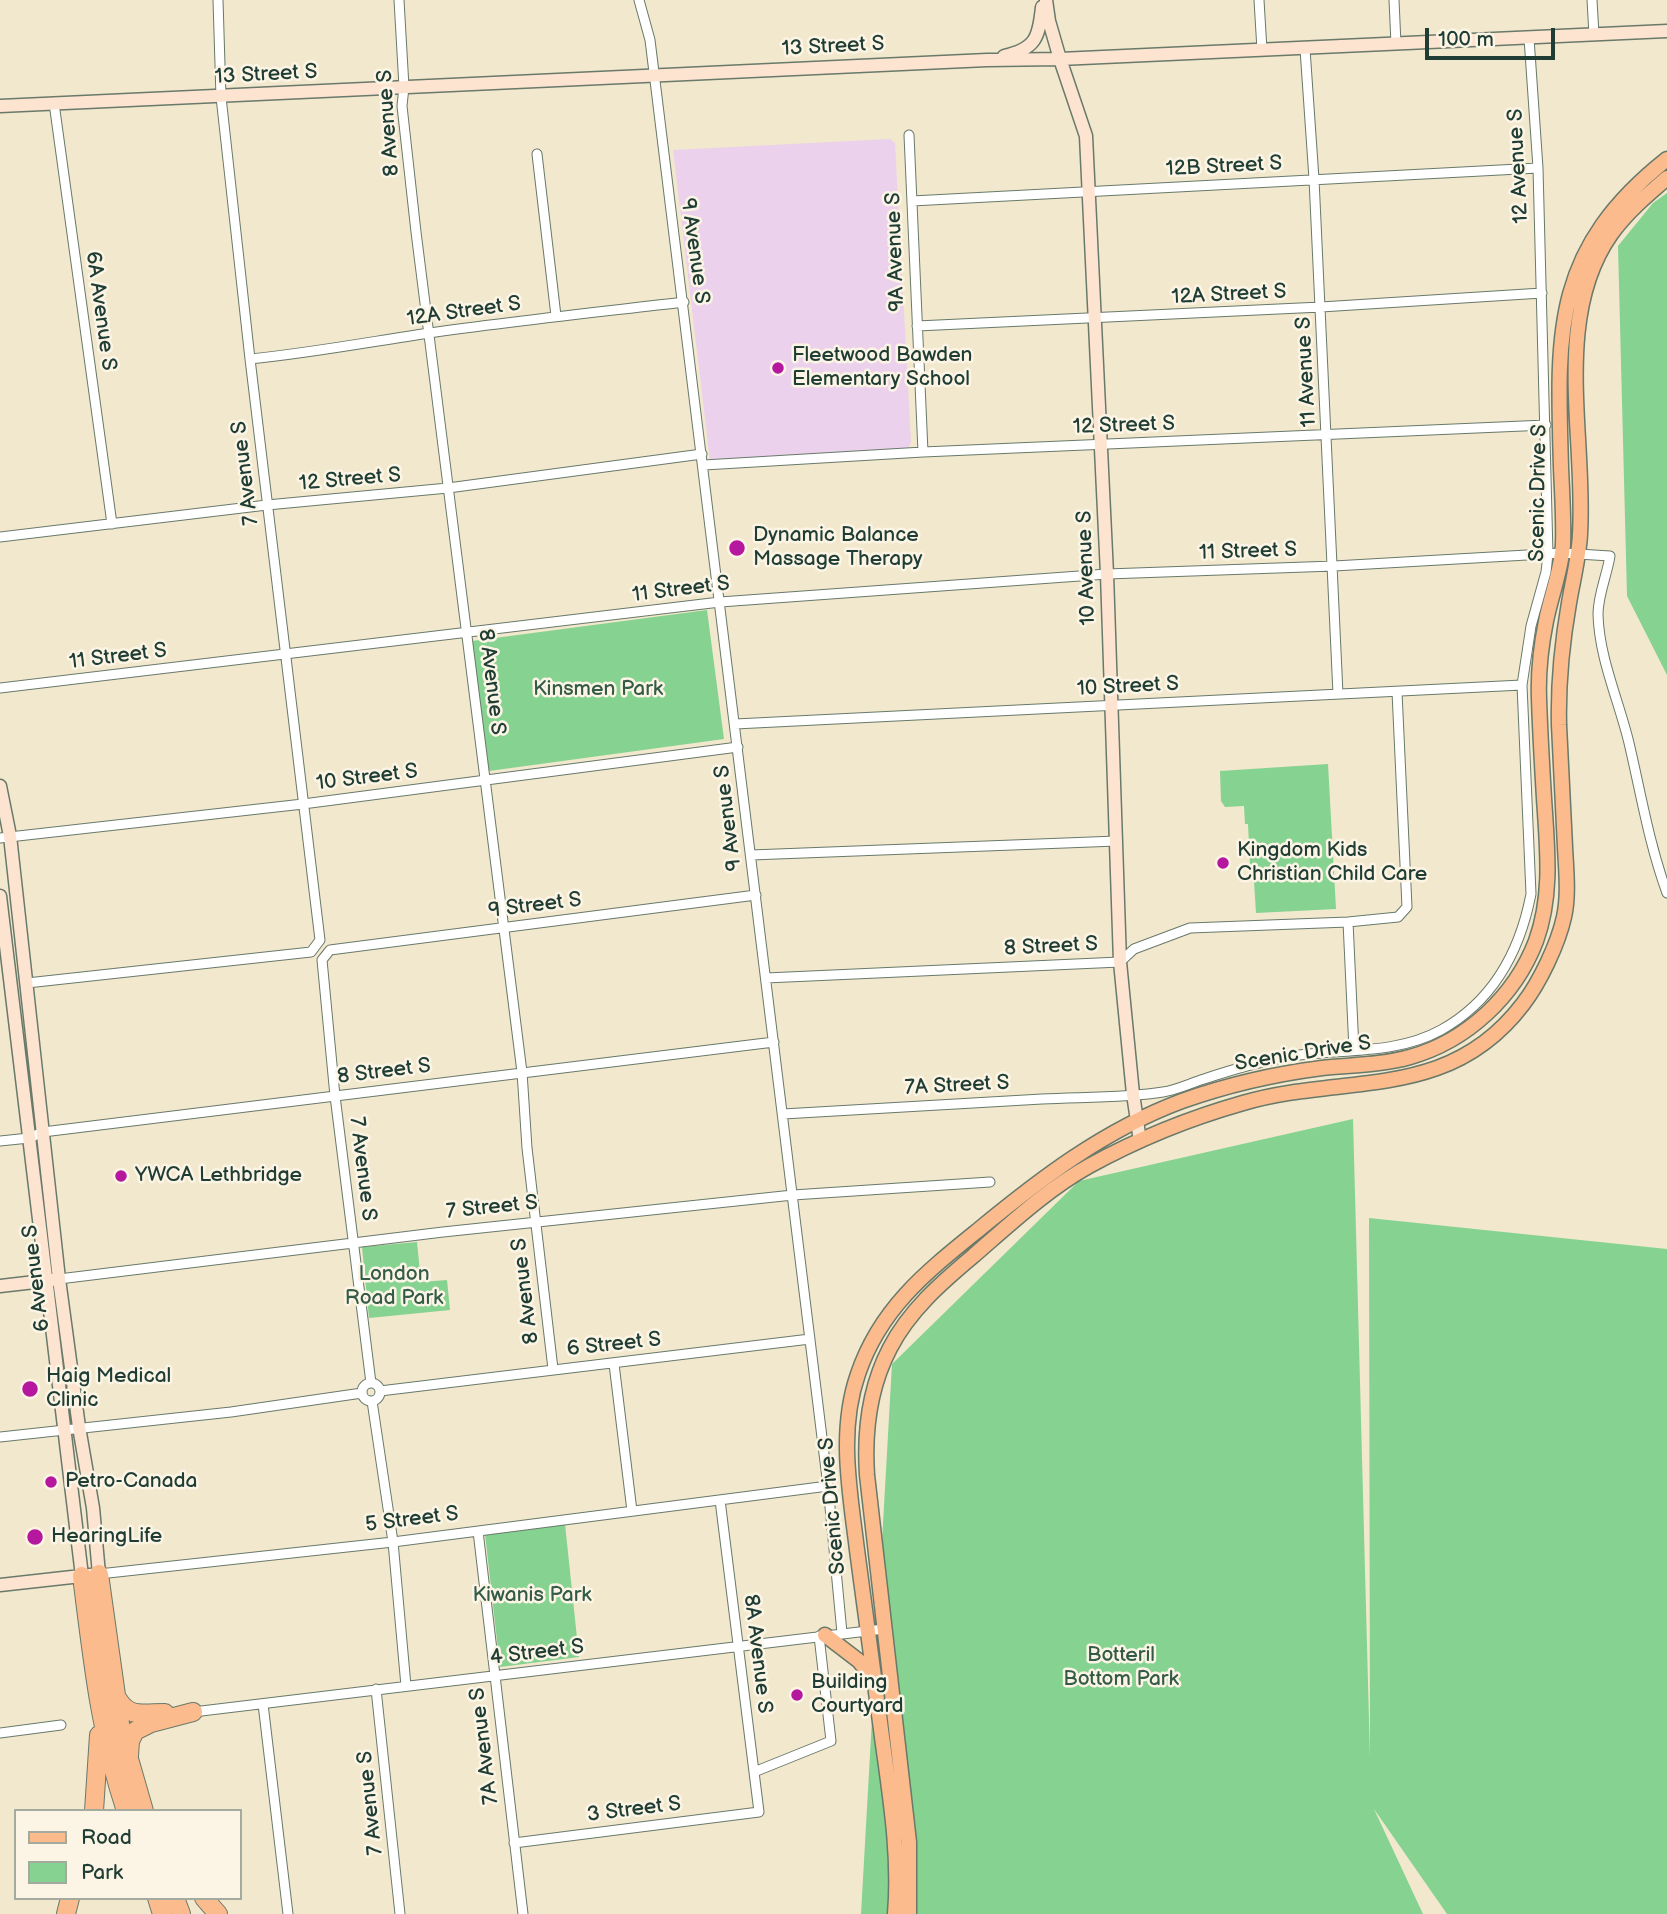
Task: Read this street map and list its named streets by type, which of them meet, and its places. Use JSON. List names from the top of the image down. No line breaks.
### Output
{"streets":{"highway":["6 Avenue S"],"main road":["Scenic Drive S"],"street":["13 Street S","8 Avenue S","12 Avenue S","12B Street S","9 Avenue S","9A Avenue S","12A Street S","6A Avenue S","11 Avenue S","12 Street S","7 Avenue S","11 Street S","10 Avenue S","10 Street S","9 Street S","8 Street S","7A Street S","7 Street S","6 Street S","5 Street S","4 Street S","8A Avenue S","7A Avenue S","3 Street S"]},"crossings":[["13 Street S","8 Avenue S"],["13 Street S","12 Avenue S"],["13 Street S","9 Avenue S"],["13 Street S","6A Avenue S"],["13 Street S","11 Avenue S"],["13 Street S","7 Avenue S"],["13 Street S","10 Avenue S"],["8 Avenue S","12A Street S"],["8 Avenue S","12 Street S"],["8 Avenue S","11 Street S"],["8 Avenue S","10 Street S"],["8 Avenue S","9 Street S"],["8 Avenue S","8 Street S"],["8 Avenue S","7 Street S"],["8 Avenue S","6 Street S"],["12 Avenue S","12B Street S"],["12 Avenue S","12A Street S"],["12 Avenue S","Scenic Drive S"],["12B Street S","9A Avenue S"],["12B Street S","11 Avenue S"],["12B Street S","10 Avenue S"],["9 Avenue S","12A Street S"],["9 Avenue S","12 Street S"],["9 Avenue S","11 Street S"],["9 Avenue S","10 Street S"],["9 Avenue S","9 Street S"],["9 Avenue S","8 Street S"],["9 Avenue S","7A Street S"],["9 Avenue S","7 Street S"],["9 Avenue S","6 Street S"],["9 Avenue S","5 Street S"],["9 Avenue S","4 Street S"],["9A Avenue S","12A Street S"],["9A Avenue S","12 Street S"],["12A Street S","11 Avenue S"],["12A Street S","7 Avenue S"],["12A Street S","Scenic Drive S"],["12A Street S","10 Avenue S"],["6A Avenue S","12 Street S"],["11 Avenue S","12 Street S"],["11 Avenue S","11 Street S"],["11 Avenue S","10 Street S"],["12 Street S","7 Avenue S"],["12 Street S","Scenic Drive S"],["12 Street S","10 Avenue S"],["7 Avenue S","11 Street S"],["7 Avenue S","10 Street S"],["7 Avenue S","9 Street S"],["7 Avenue S","8 Street S"],["7 Avenue S","7 Street S"],["7 Avenue S","6 Avenue S"],["7 Avenue S","6 Street S"],["7 Avenue S","4 Street S"],["Scenic Drive S","11 Street S"],["Scenic Drive S","10 Avenue S"],["Scenic Drive S","10 Street S"],["Scenic Drive S","7A Street S"],["Scenic Drive S","4 Street S"],["11 Street S","10 Avenue S"],["10 Avenue S","10 Street S"],["10 Avenue S","8 Street S"],["10 Avenue S","7A Street S"],["10 Street S","8 Street S"],["10 Street S","6 Avenue S"],["8 Street S","6 Avenue S"],["7 Street S","6 Avenue S"],["6 Avenue S","5 Street S"],["5 Street S","8A Avenue S"],["5 Street S","7A Avenue S"],["4 Street S","8A Avenue S"],["4 Street S","7A Avenue S"],["8A Avenue S","3 Street S"],["7A Avenue S","3 Street S"]],"parks":["Kinsmen Park","London Road Park","Kiwanis Park","Botteril Bottom Park"],"places":["Fleetwood Bawden Elementary School","Dynamic Balance Massage Therapy","Kingdom Kids Christian Child Care","YWCA Lethbridge","Haig Medical Clinic","Petro-Canada","HearingLife","Building Courtyard"],"legend":["Road","Park"],"scale_bar":"100 m"}
